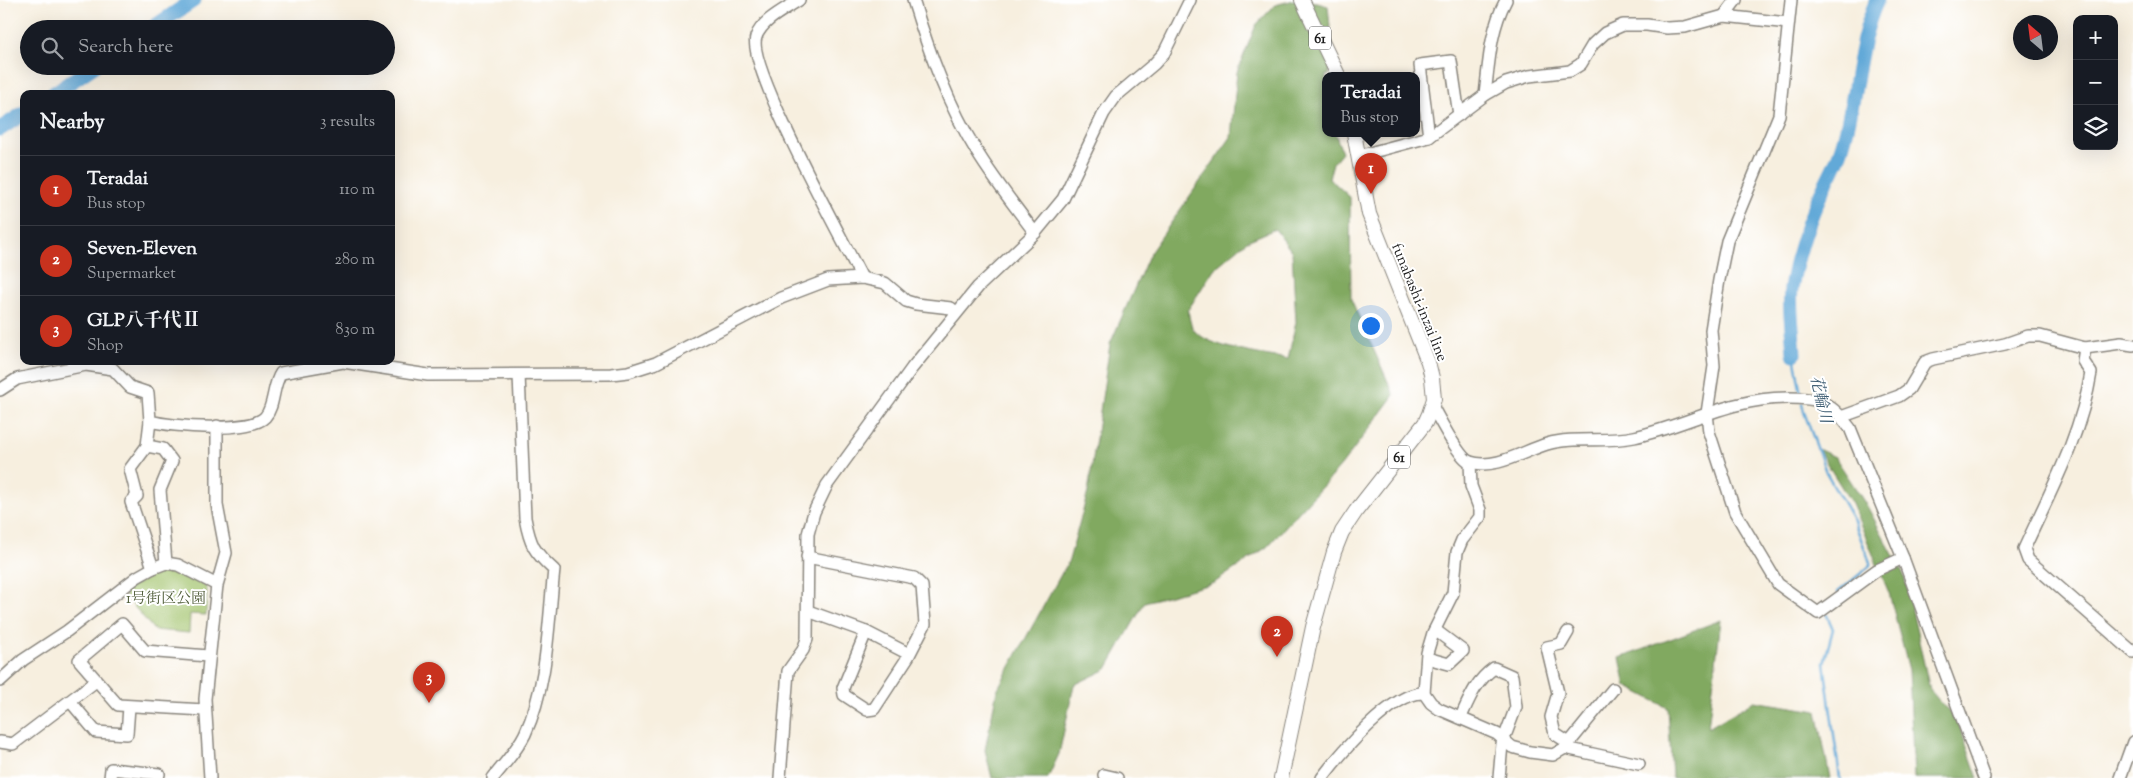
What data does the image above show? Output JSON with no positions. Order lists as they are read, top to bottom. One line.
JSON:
{"streets":{"main road":["61","funabashi-inzai line"]},"water":["花輪川"],"parks":["1号街区公園"],"north":"top left","page":{"map_buttons":["+","−"],"search":"Search here","popup":["Teradai","Bus stop"],"heading":["Nearby","3 results"],"pins":["1","2","3"],"list":[{"mark":"1","name":"Teradai","note":"Bus stop","value":"110 m"},{"mark":"2","name":"Seven-Eleven","note":"Supermarket","value":"280 m"},{"mark":"3","name":"GLP八千代Ⅱ","note":"Shop","value":"830 m"}]}}
